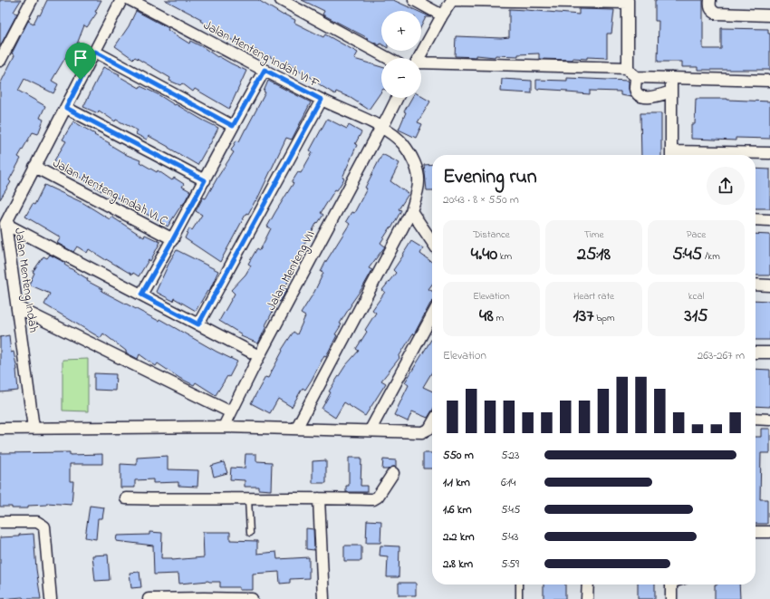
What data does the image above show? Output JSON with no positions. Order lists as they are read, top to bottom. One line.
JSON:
{"streets":{"street":["Jalan Menteng Indah VI F","Jalan Menteng Indah VI C","Jalan Menteng VII","Jalan Menteng Indah"]},"crossings":[["Jalan Menteng Indah VI F","Jalan Menteng VII"],["Jalan Menteng Indah VI C","Jalan Menteng Indah"]],"page":{"map_buttons":["+","−"],"heading":["Evening run","20:43 · 8 × 550 m"],"stats":[["Distance","4.40 km"],["Time","25:18"],["Pace","5:45 /km"],["Elevation","48 m"],["Heart rate","137 bpm"],["kcal","315"]],"chart":["Elevation","263–267 m"],"list":[{"name":"550 m","note":"5:23"},{"name":"1.1 km","note":"6:14"},{"name":"1.6 km","note":"5:45"},{"name":"2.2 km","note":"5:43"},{"name":"2.8 km","note":"5:59"}]}}
